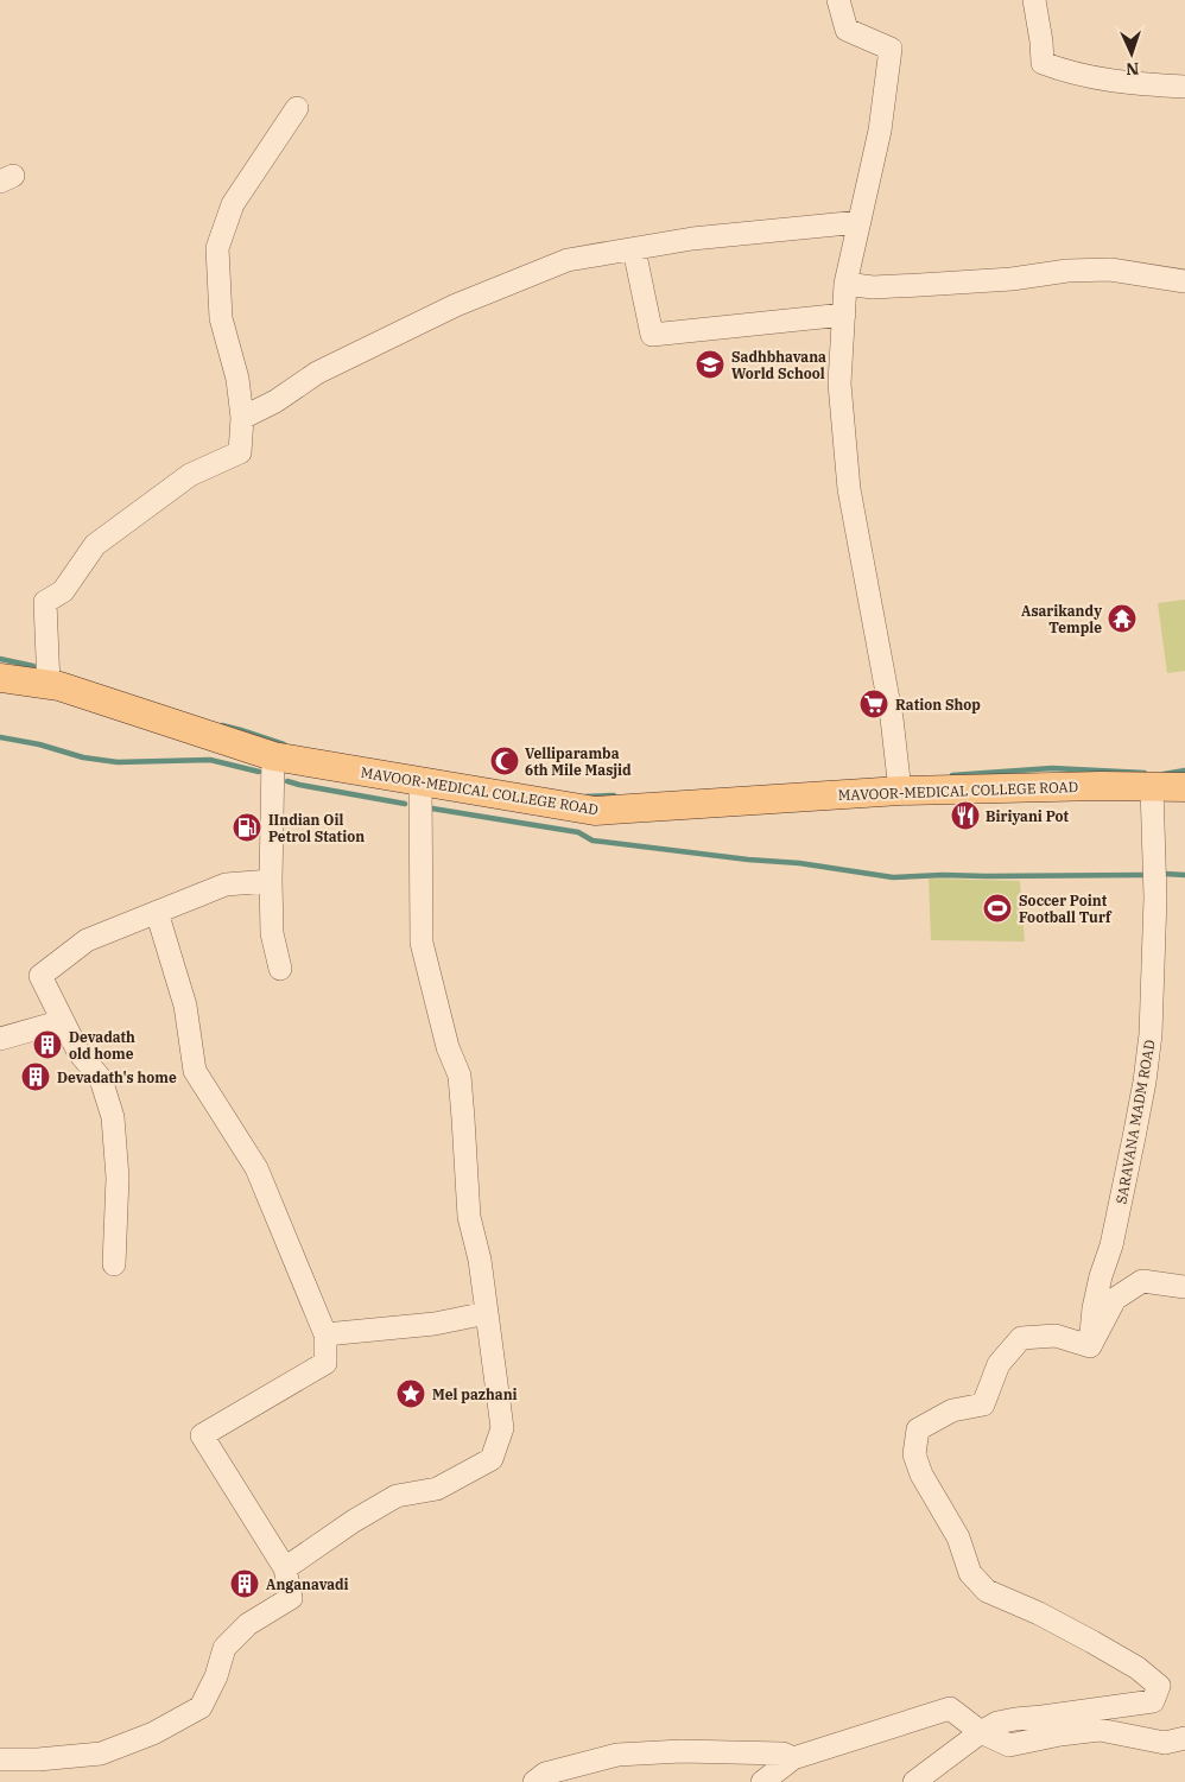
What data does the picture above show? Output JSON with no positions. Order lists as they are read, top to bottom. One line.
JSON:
{"streets":{"main road":["MAVOOR-MEDICAL COLLEGE ROAD"],"street":["SARAVANA MADM ROAD"]},"crossings":[["MAVOOR-MEDICAL COLLEGE ROAD","SARAVANA MADM ROAD"]],"places":{"school or university":["Sadhbhavana World School"],"temple":["Asarikandy Temple"],"supermarket":["Ration Shop"],"mosque":["Velliparamba 6th Mile Masjid"],"restaurant":["Biriyani Pot"],"fuel station":["IIndian Oil Petrol Station"],"sports":["Soccer Point Football Turf"],"building":["Devadath old home","Devadath's home","Anganavadi"],"place":["Mel pazhani"]},"north":"bottom"}
